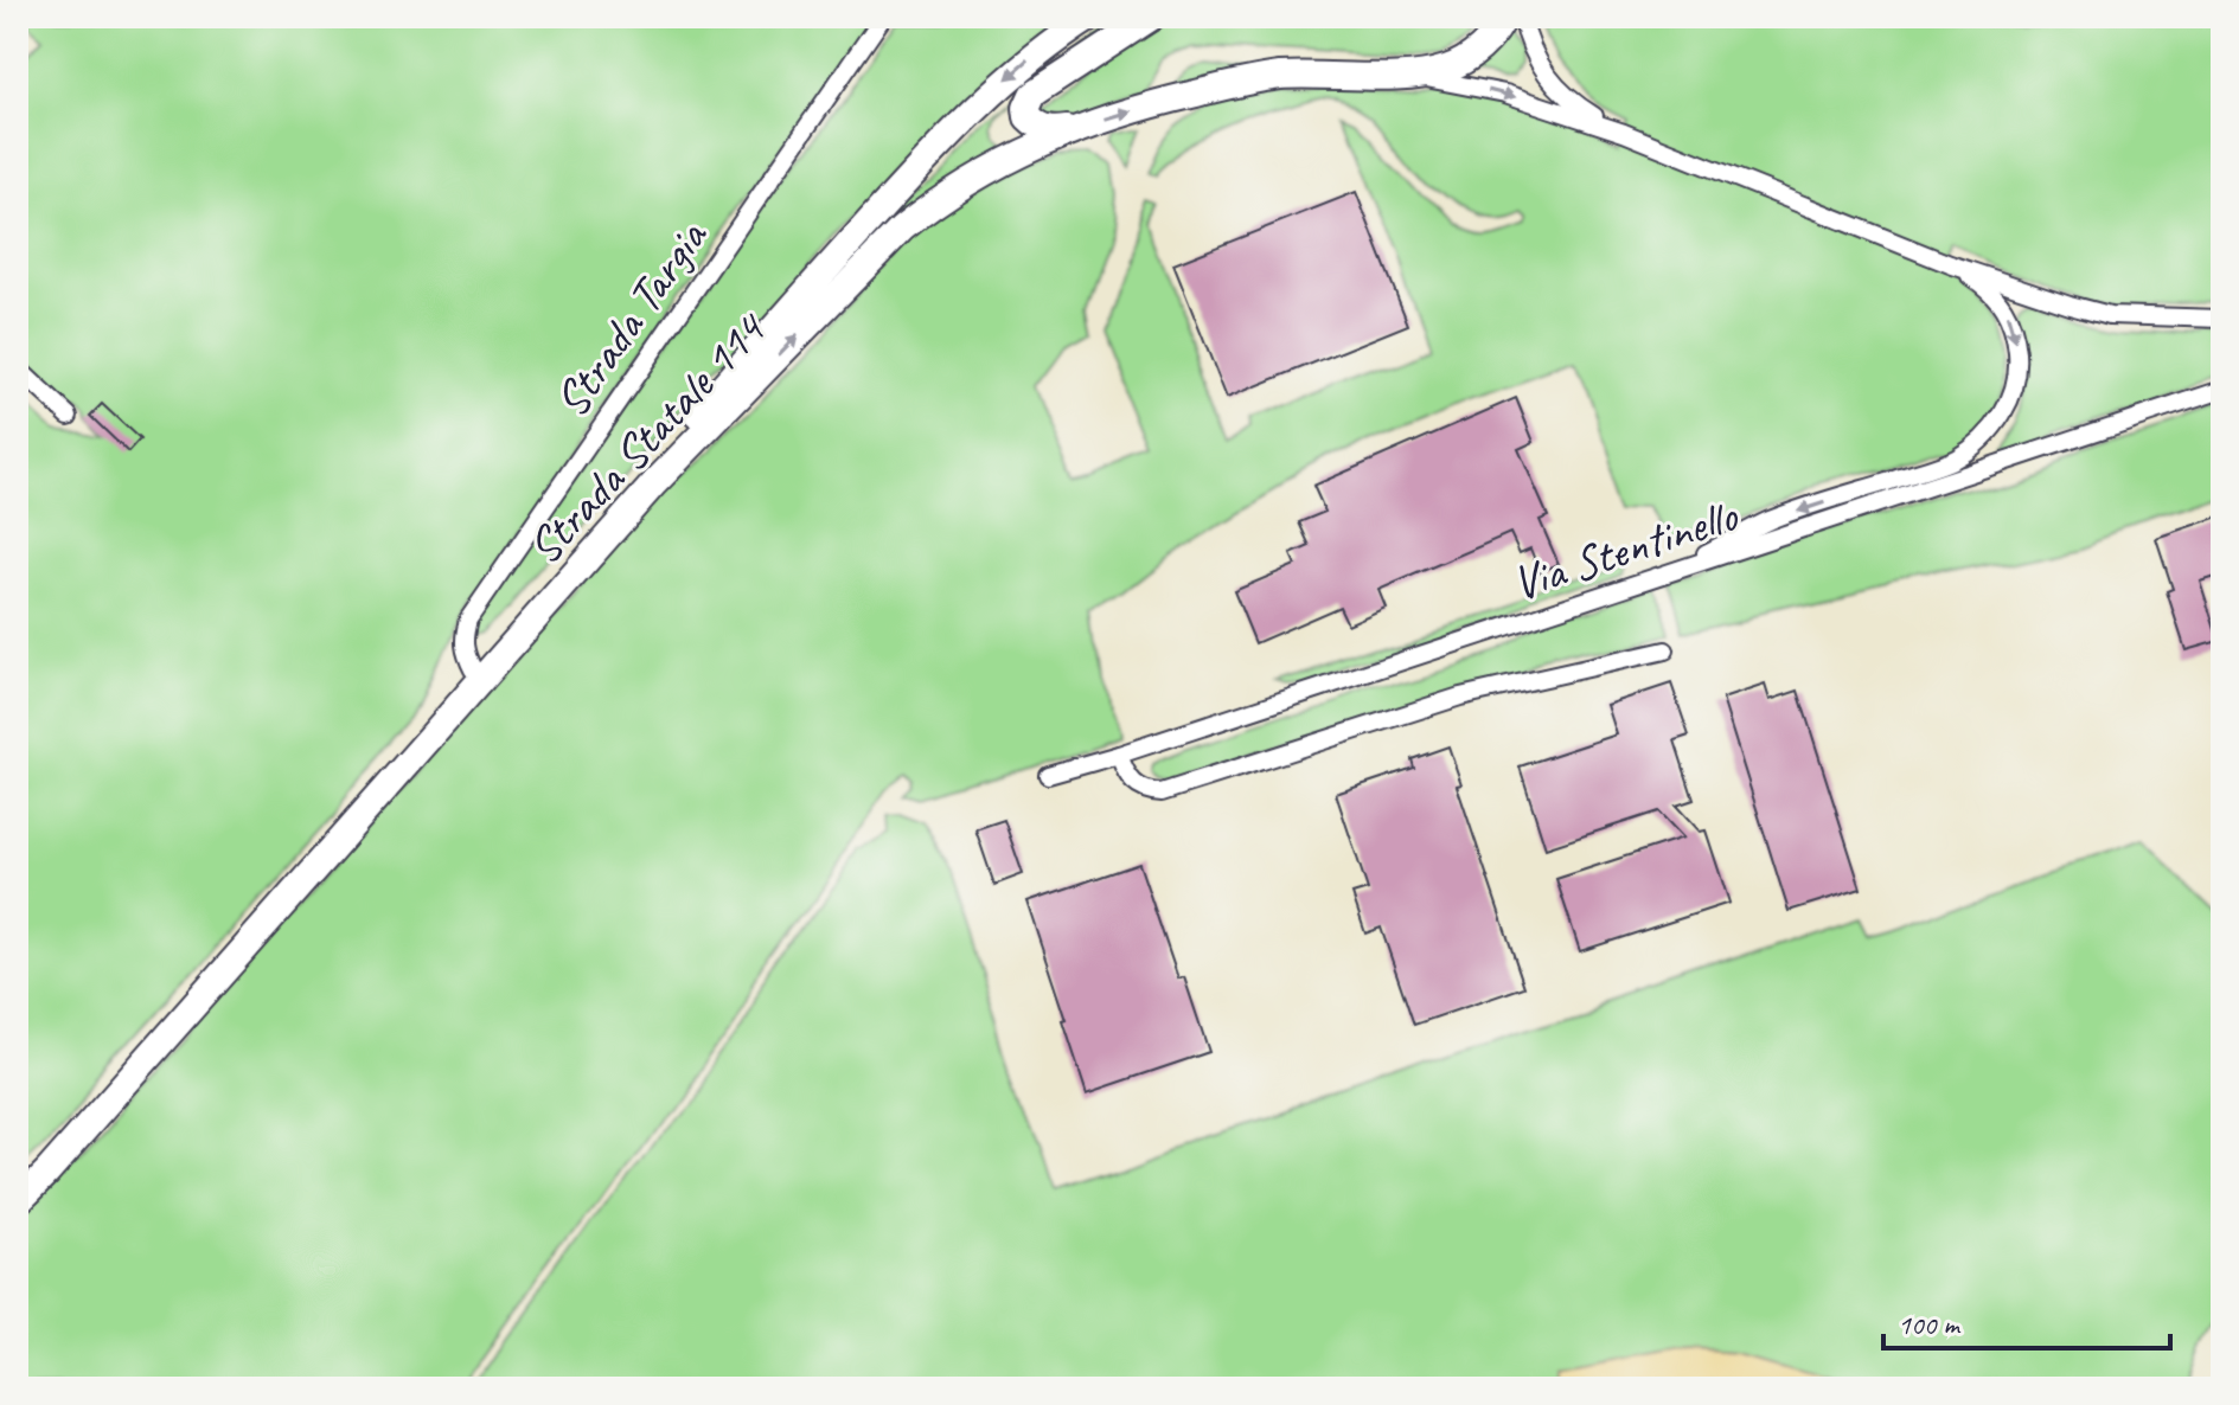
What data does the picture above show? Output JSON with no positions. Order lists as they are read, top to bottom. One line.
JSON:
{"streets":{"main road":["Strada Statale 114"],"street":["Strada Targia","Via Stentinello"]},"crossings":[["Strada Targia","Strada Statale 114"]],"scale_bar":"100 m"}
